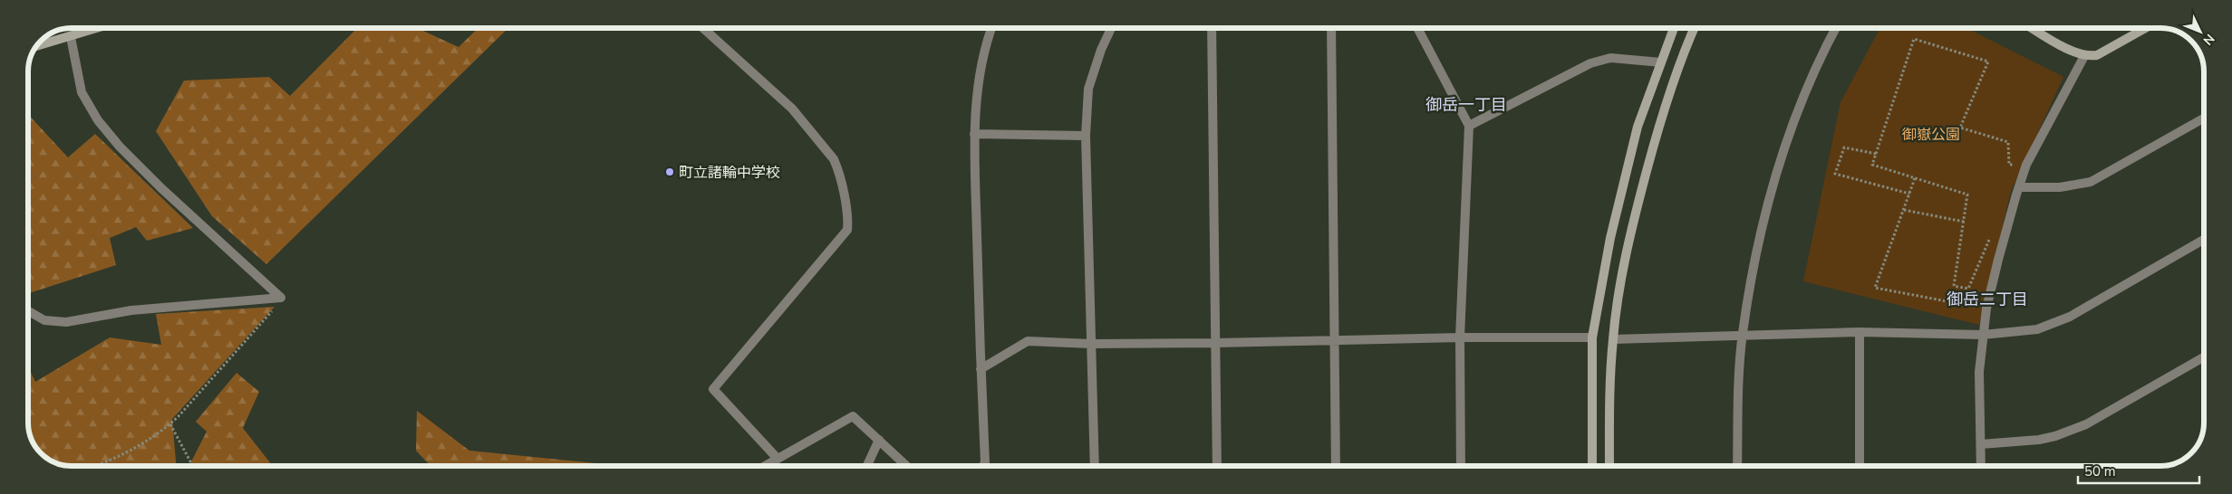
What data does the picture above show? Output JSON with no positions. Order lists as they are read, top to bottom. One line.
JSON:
{"districts":["御岳一丁目","御岳二丁目"],"parks":["御嶽公園"],"places":["町立諸輪中学校"],"scale_bar":"50 m","north":"bottom right"}
